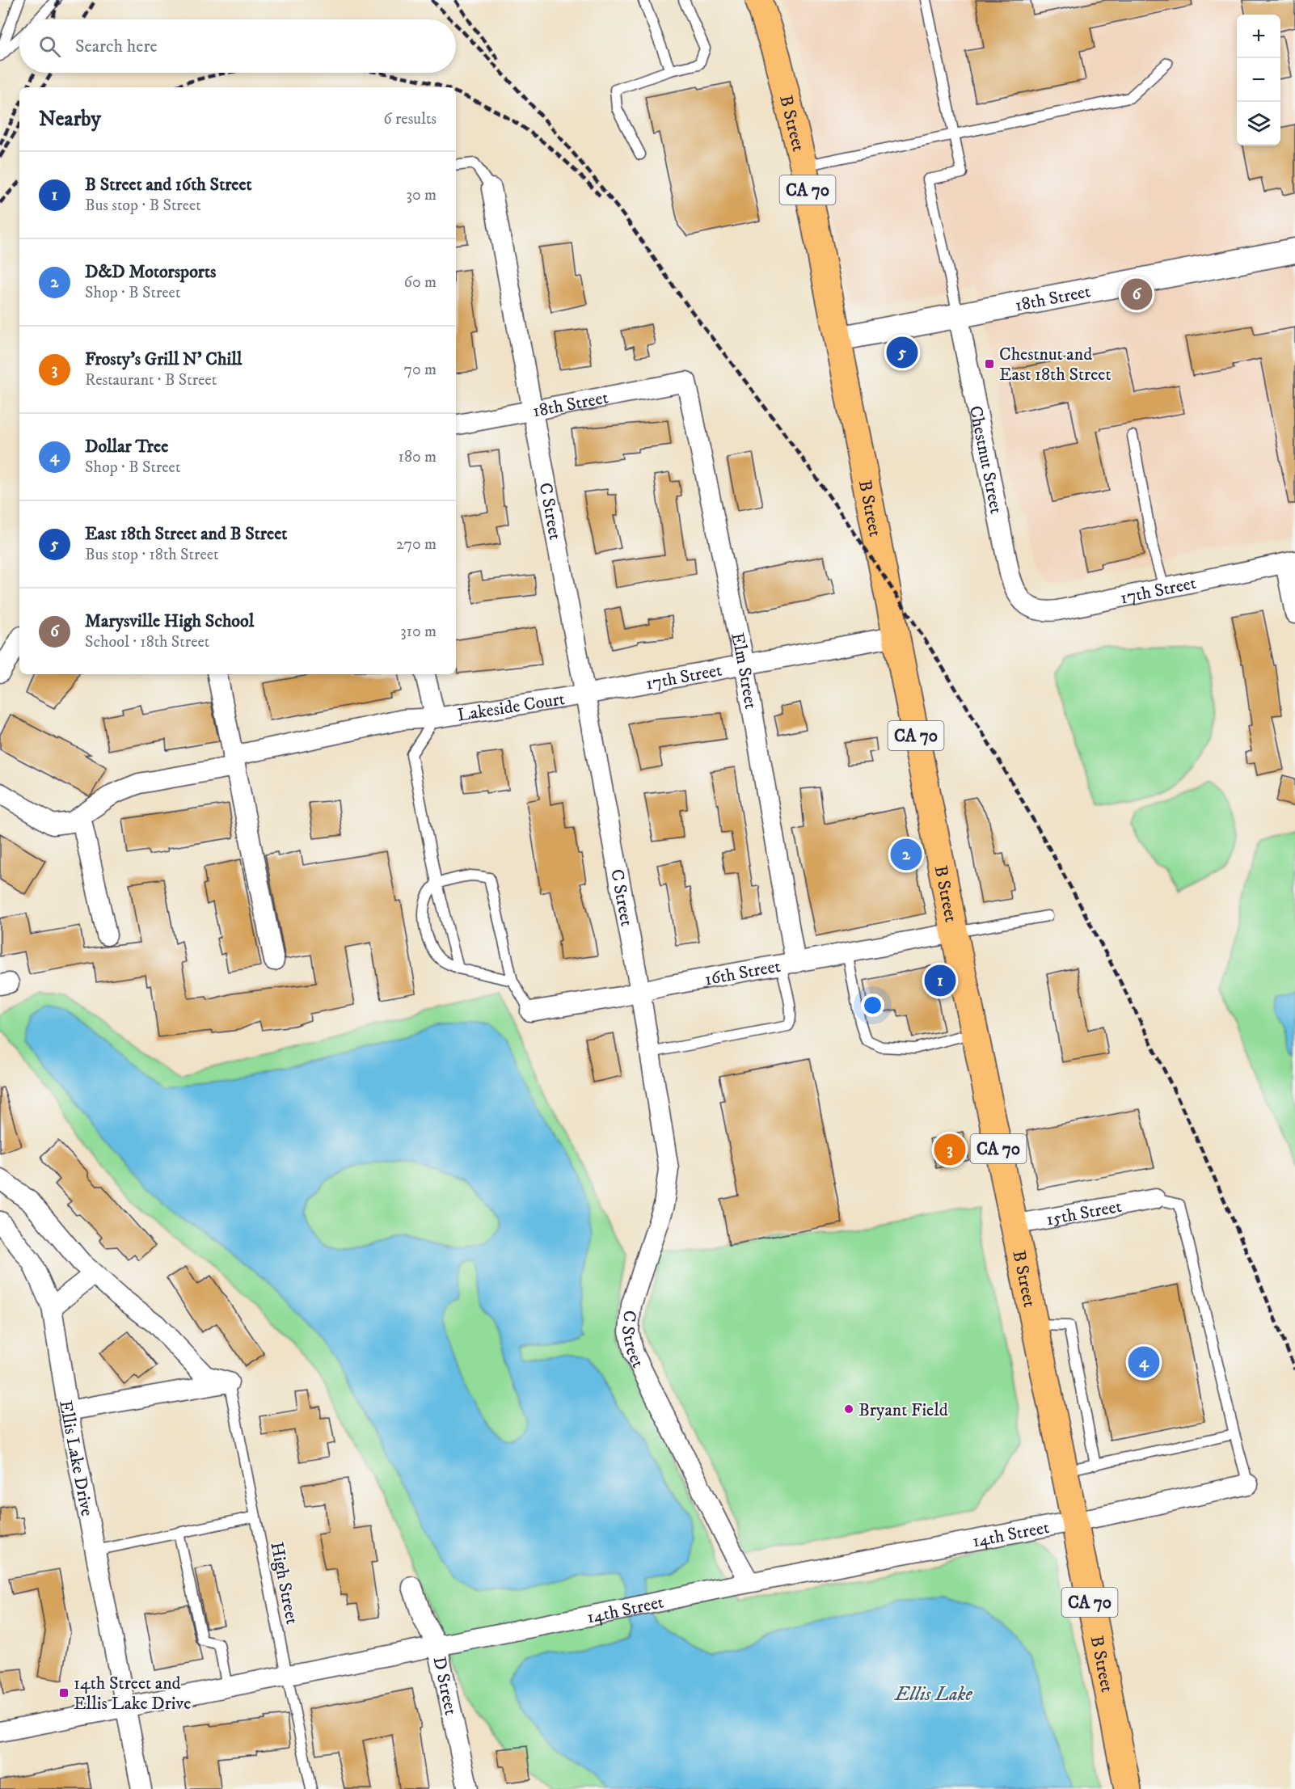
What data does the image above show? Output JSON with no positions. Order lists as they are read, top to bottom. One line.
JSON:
{"streets":{"highway":["B Street","CA 70"],"street":["18th Street","Chestnut Street","C Street","17th Street","Elm Street","Lakeside Court","16th Street","15th Street","Ellis Lake Drive","14th Street","D Street"],"lane":["High Street"]},"crossings":[["B Street","18th Street"],["B Street","17th Street"],["B Street","16th Street"],["B Street","15th Street"],["B Street","14th Street"],["18th Street","Chestnut Street"],["18th Street","C Street"],["18th Street","Elm Street"],["Chestnut Street","17th Street"],["C Street","17th Street"],["C Street","Lakeside Court"],["C Street","16th Street"],["C Street","14th Street"],["17th Street","Elm Street"],["17th Street","Lakeside Court"],["Elm Street","16th Street"],["Ellis Lake Drive","14th Street"],["14th Street","High Street"],["14th Street","D Street"]],"water":["Ellis Lake"],"places":{"transit":["Chestnut and East 18th Street","14th Street and Ellis Lake Drive"],"other":["Bryant Field"]},"page":{"map_buttons":["+","−"],"search":"Search here","heading":["Nearby","6 results"],"list":[{"mark":"1","name":"B Street and 16th Street","note":"Bus stop · B Street","value":"30 m"},{"mark":"2","name":"D&D Motorsports","note":"Shop · B Street","value":"60 m"},{"mark":"3","name":"Frosty's Grill N' Chill","note":"Restaurant · B Street","value":"70 m"},{"mark":"4","name":"Dollar Tree","note":"Shop · B Street","value":"180 m"},{"mark":"5","name":"East 18th Street and B Street","note":"Bus stop · 18th Street","value":"270 m"},{"mark":"6","name":"Marysville High School","note":"School · 18th Street","value":"310 m"}],"pins":["6","5","2","1","3","4"]}}
